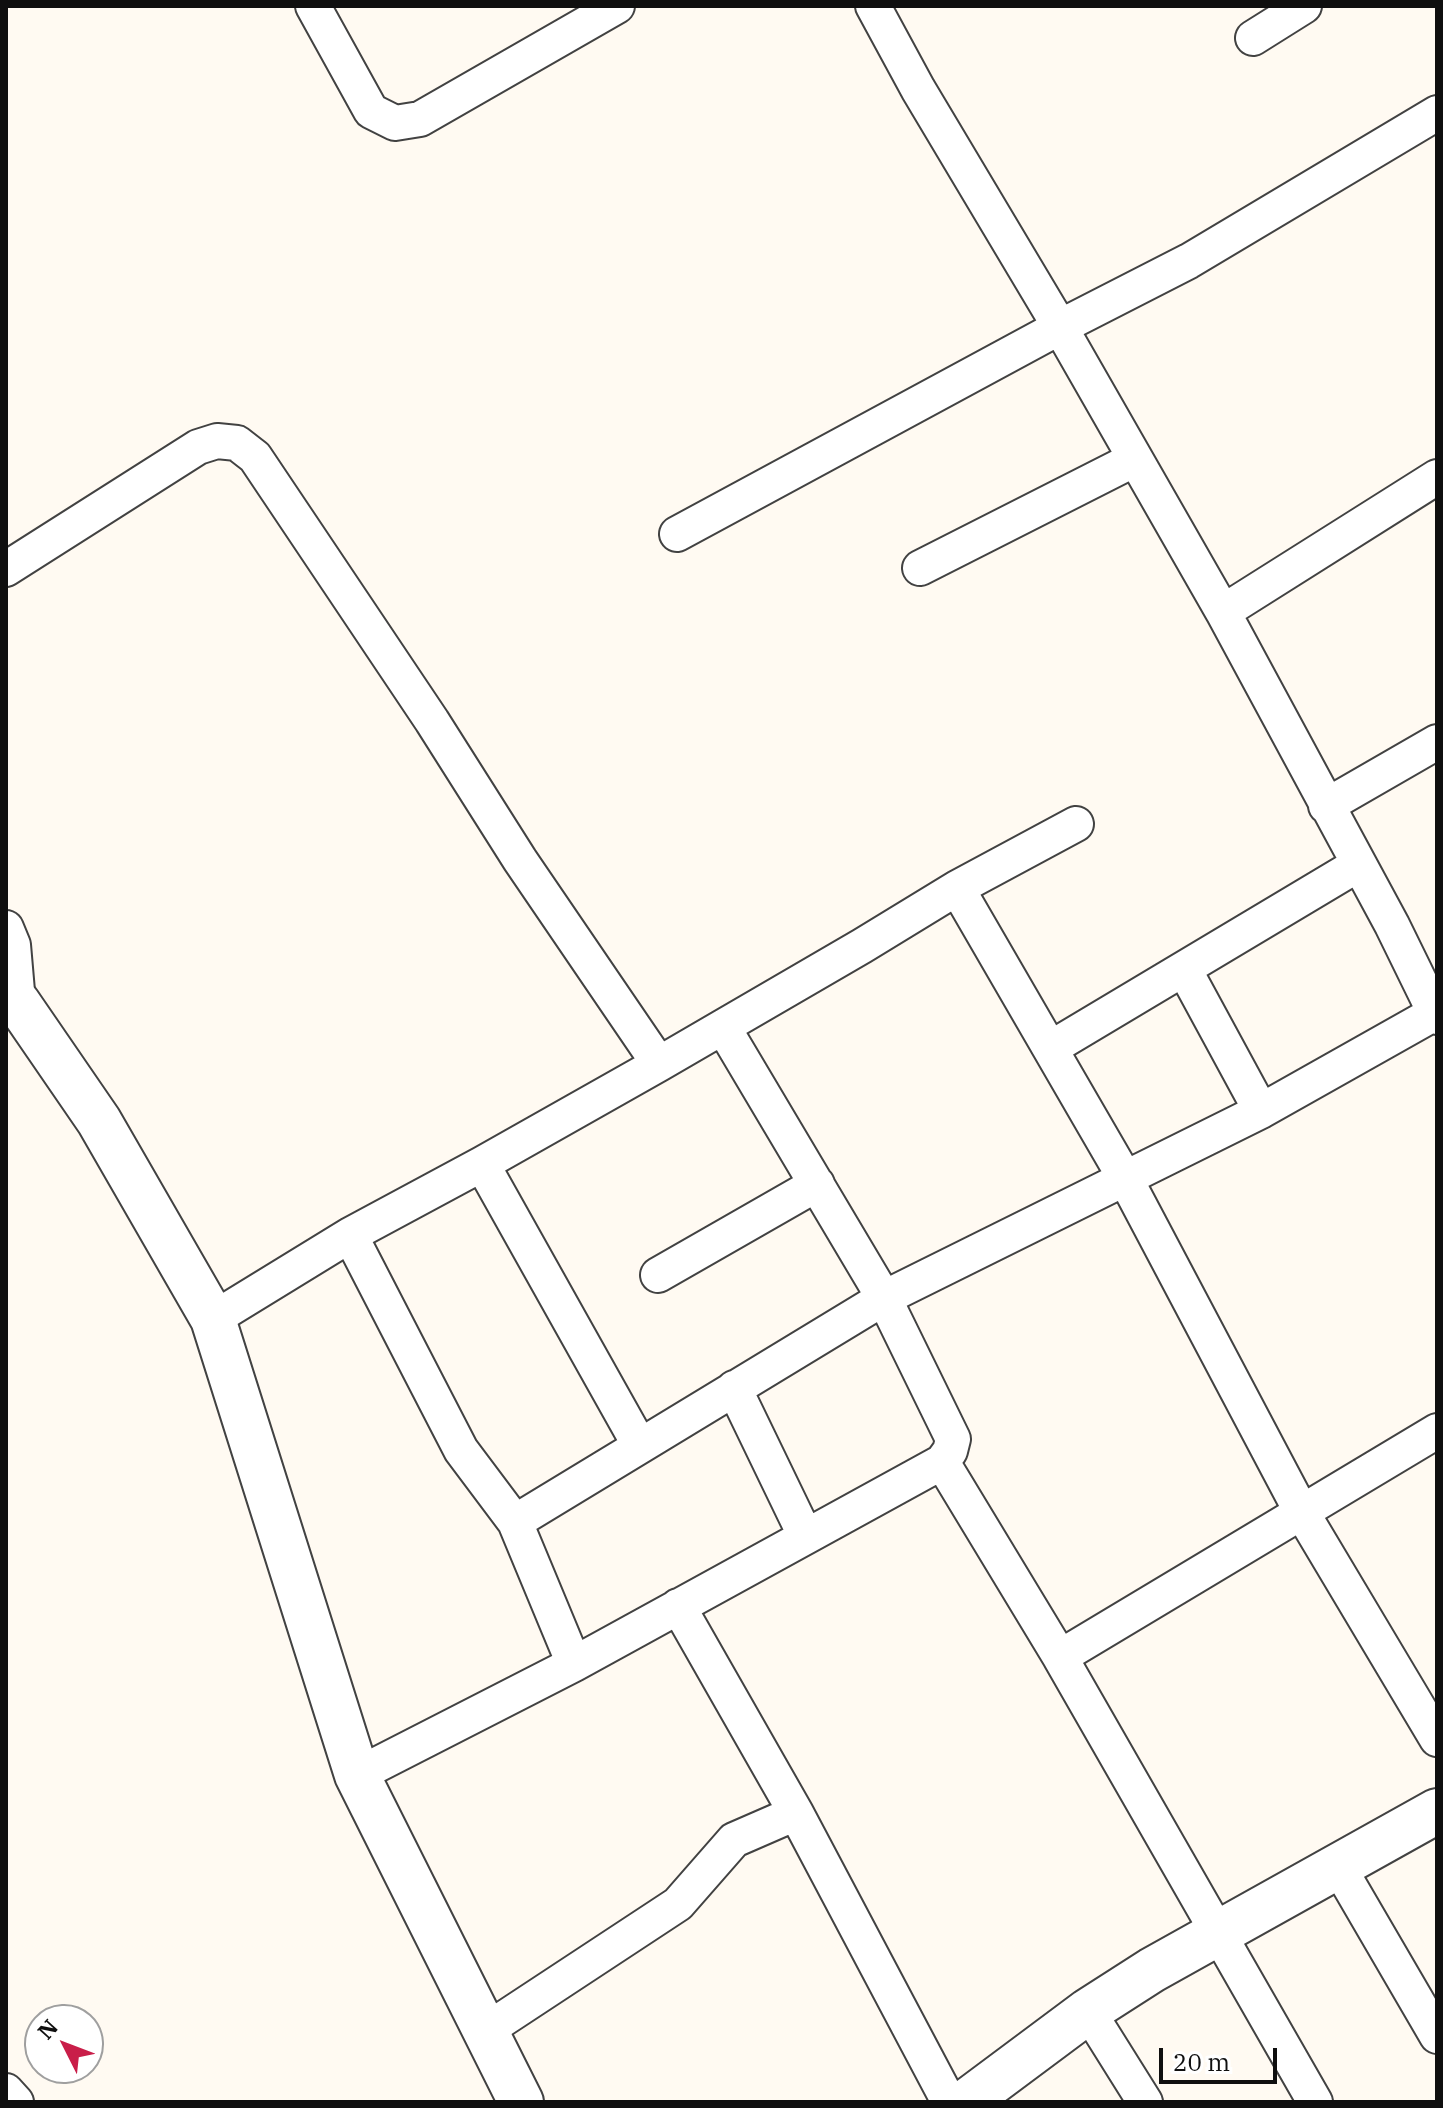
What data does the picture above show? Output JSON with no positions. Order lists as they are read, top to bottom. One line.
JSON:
{"scale_bar":"20 m","north":"top left"}
